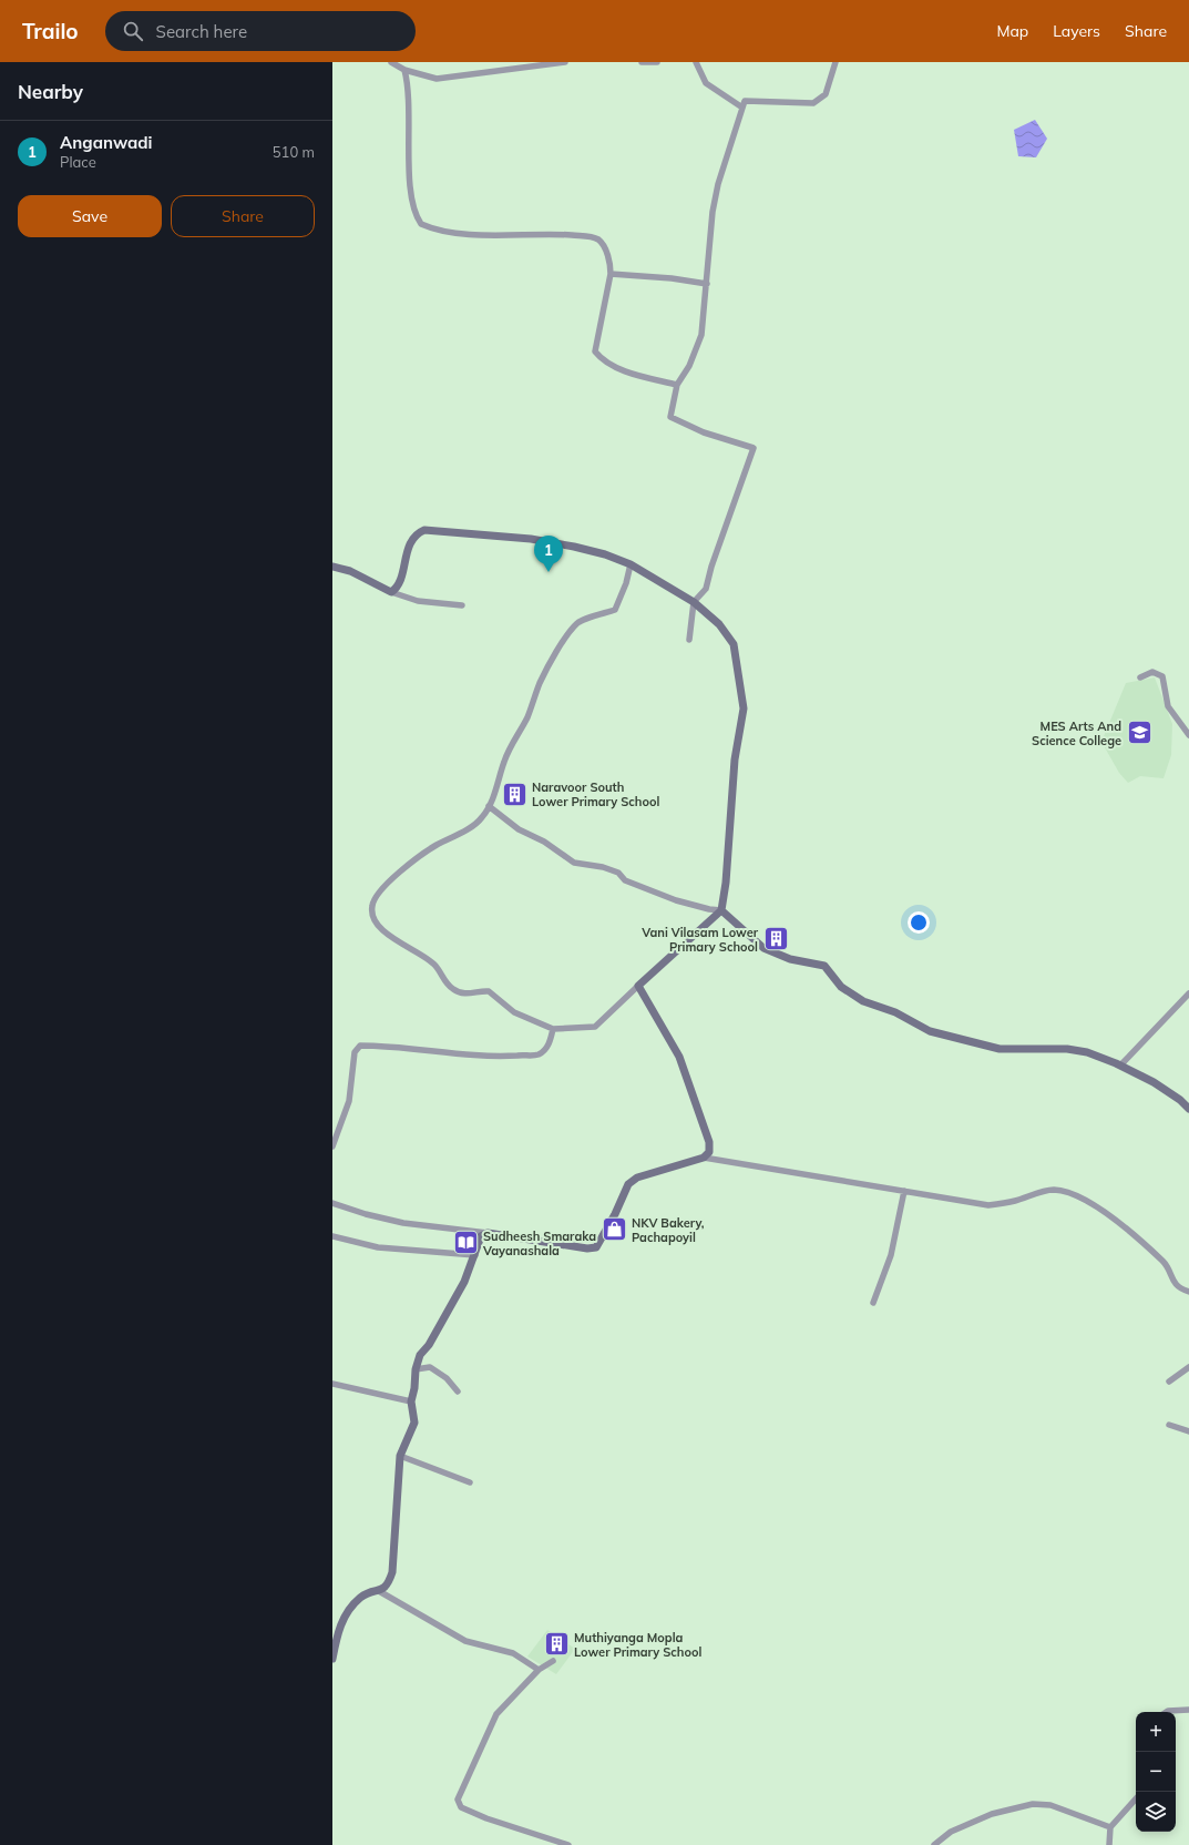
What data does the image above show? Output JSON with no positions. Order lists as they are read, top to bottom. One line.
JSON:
{"places":{"school or university":["MES Arts And Science College"],"building":["Naravoor South Lower Primary School","Vani Vilasam Lower Primary School","Muthiyanga Mopla Lower Primary School"],"shop":["NKV Bakery, Pachapoyil"],"library":["Sudheesh Smaraka Vayanashala"]},"page":{"header":"Trailo","search":"Search here","nav":["Map","Layers","Share"],"heading":"Nearby","list":[{"mark":"1","name":"Anganwadi","note":"Place","value":"510 m"}],"buttons":["Save","Share"],"pins":"1","map_buttons":["+","−"]}}
